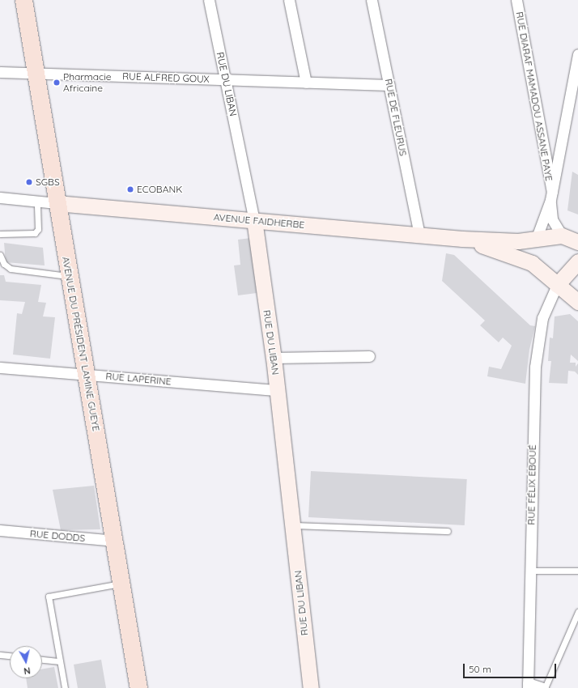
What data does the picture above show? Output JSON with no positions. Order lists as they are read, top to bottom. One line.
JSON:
{"streets":{"main road":["AVENUE DU PRÉSIDENT LAMINE GUEYE"],"street":["RUE ALFRED GOUX","RUE DU LIBAN","RUE DIARAF MAMADOU ASSANE PAYE","RUE DE FLEURUS","AVENUE FAIDHERBE","RUE LAPERINE","RUE FÉLIX EBOUÉ","RUE DODDS"]},"crossings":[["RUE ALFRED GOUX","RUE DU LIBAN"],["RUE ALFRED GOUX","RUE DE FLEURUS"],["RUE ALFRED GOUX","AVENUE DU PRÉSIDENT LAMINE GUEYE"],["RUE DU LIBAN","AVENUE FAIDHERBE"],["RUE DU LIBAN","RUE LAPERINE"],["RUE DE FLEURUS","AVENUE FAIDHERBE"],["AVENUE FAIDHERBE","AVENUE DU PRÉSIDENT LAMINE GUEYE"],["AVENUE FAIDHERBE","RUE FÉLIX EBOUÉ"],["AVENUE DU PRÉSIDENT LAMINE GUEYE","RUE LAPERINE"],["AVENUE DU PRÉSIDENT LAMINE GUEYE","RUE DODDS"]],"places":["Pharmacie Africaine","SGBS","ECOBANK"],"scale_bar":"50 m","north":"bottom"}
